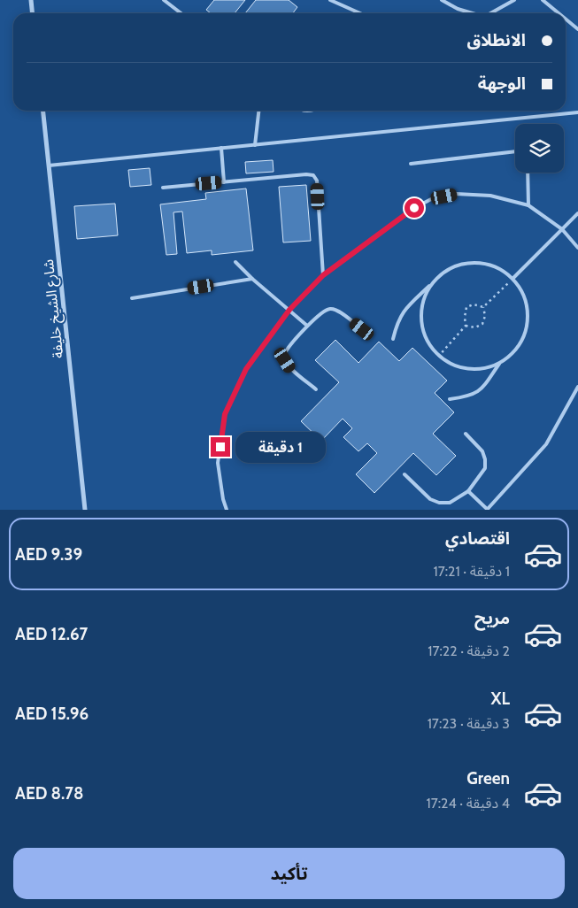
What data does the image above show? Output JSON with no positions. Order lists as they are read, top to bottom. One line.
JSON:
{"streets":{"street":["شارع الشيخ خليفة"]},"page":{"banner":["الانطلاق","الوجهة"],"bubble":"1 دقيقة","list":[{"name":"اقتصادي","note":"1 دقيقة · 17:21","value":"AED 9.39"},{"name":"مريح","note":"2 دقيقة · 17:22","value":"AED 12.67"},{"name":"XL","note":"3 دقيقة · 17:23","value":"AED 15.96"},{"name":"Green","note":"4 دقيقة · 17:24","value":"AED 8.78"}],"buttons":"تأكيد"}}
